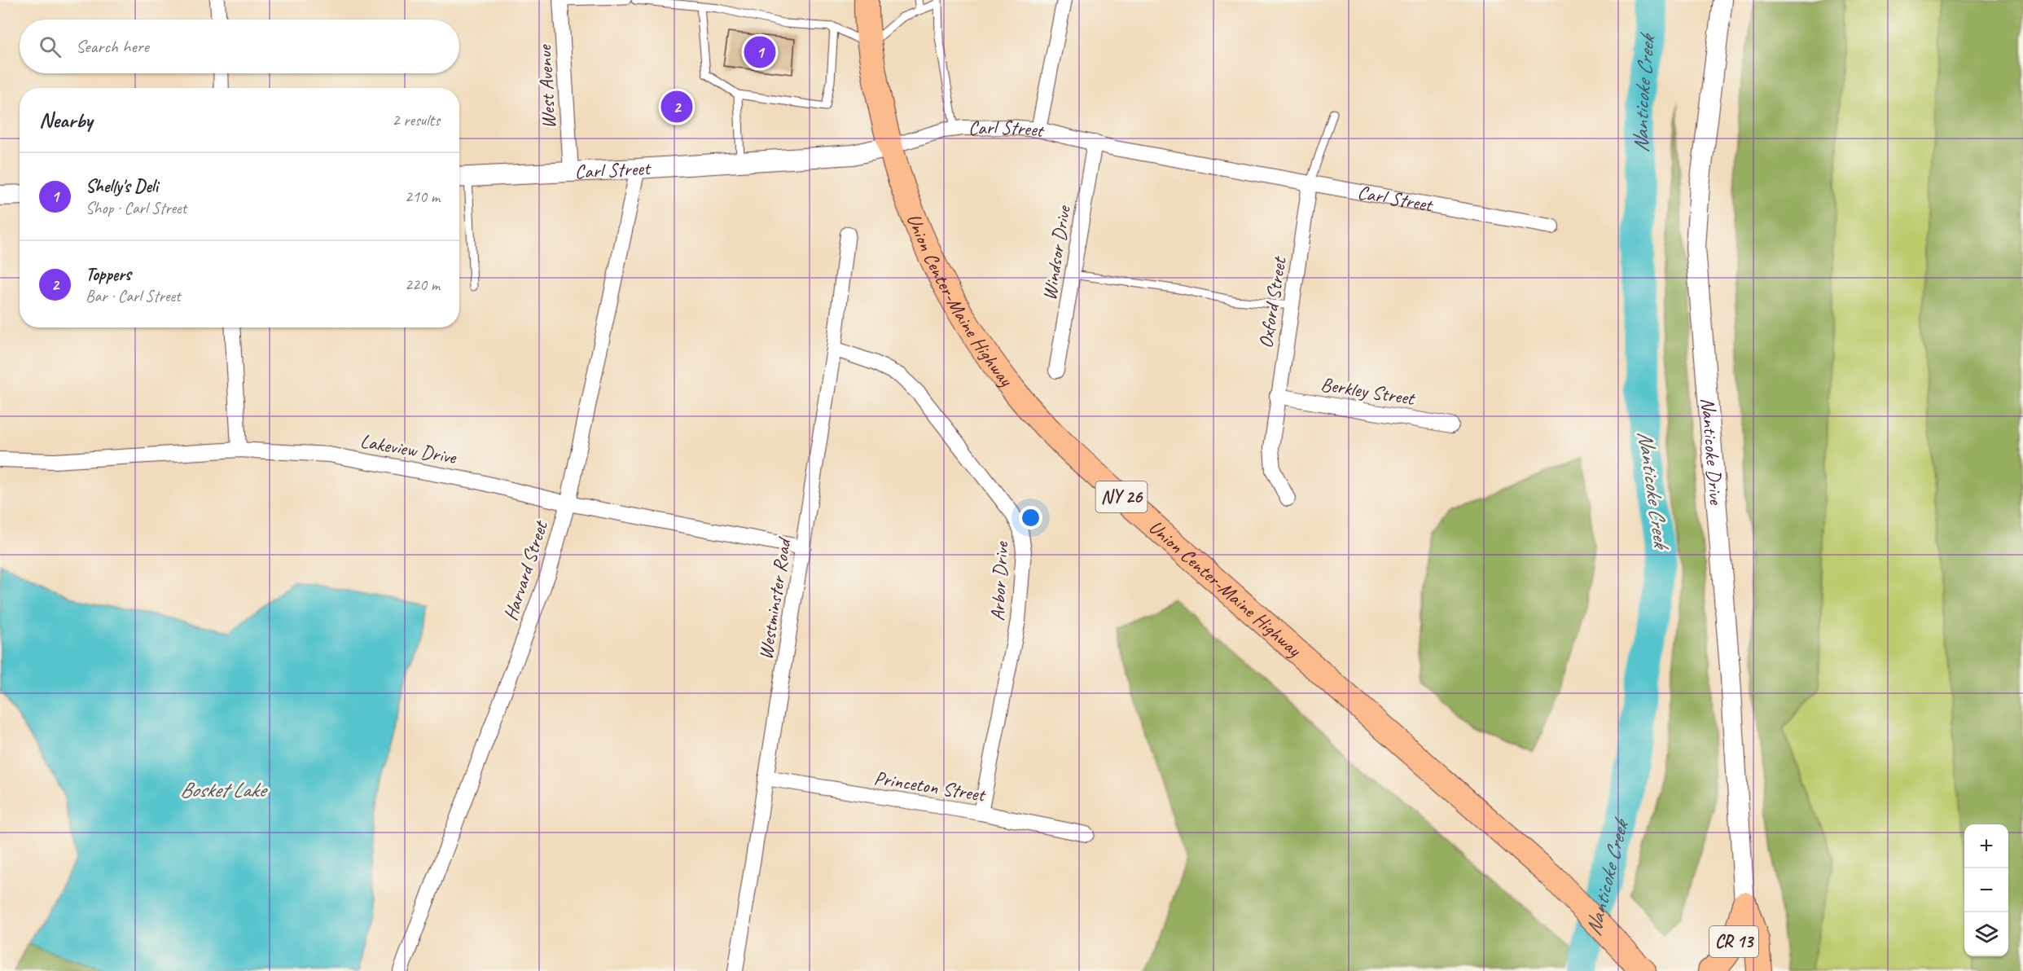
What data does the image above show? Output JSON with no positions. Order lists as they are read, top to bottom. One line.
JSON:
{"streets":{"main road":["Union Center-Maine Highway","NY 26","CR 13"],"street":["West Avenue","Carl Street","Windsor Drive","Oxford Street","Berkley Street","Lakeview Drive","Nanticoke Drive","Harvard Street","Arbor Drive","Westminster Road","Princeton Street"]},"crossings":[["West Avenue","Carl Street"],["Carl Street","Windsor Drive"],["Carl Street","Union Center-Maine Highway"],["Carl Street","Oxford Street"],["Carl Street","Harvard Street"],["Oxford Street","Berkley Street"],["Lakeview Drive","Harvard Street"],["Lakeview Drive","Westminster Road"],["Nanticoke Drive","CR 13"],["Arbor Drive","Westminster Road"],["Arbor Drive","Princeton Street"],["Westminster Road","Princeton Street"]],"water":["Nanticoke Creek","Bosket Lake"],"page":{"search":"Search here","pins":["1","2"],"heading":["Nearby","2 results"],"list":[{"mark":"1","name":"Shelly's Deli","note":"Shop · Carl Street","value":"210 m"},{"mark":"2","name":"Toppers","note":"Bar · Carl Street","value":"220 m"}],"map_buttons":["+","−"]}}
